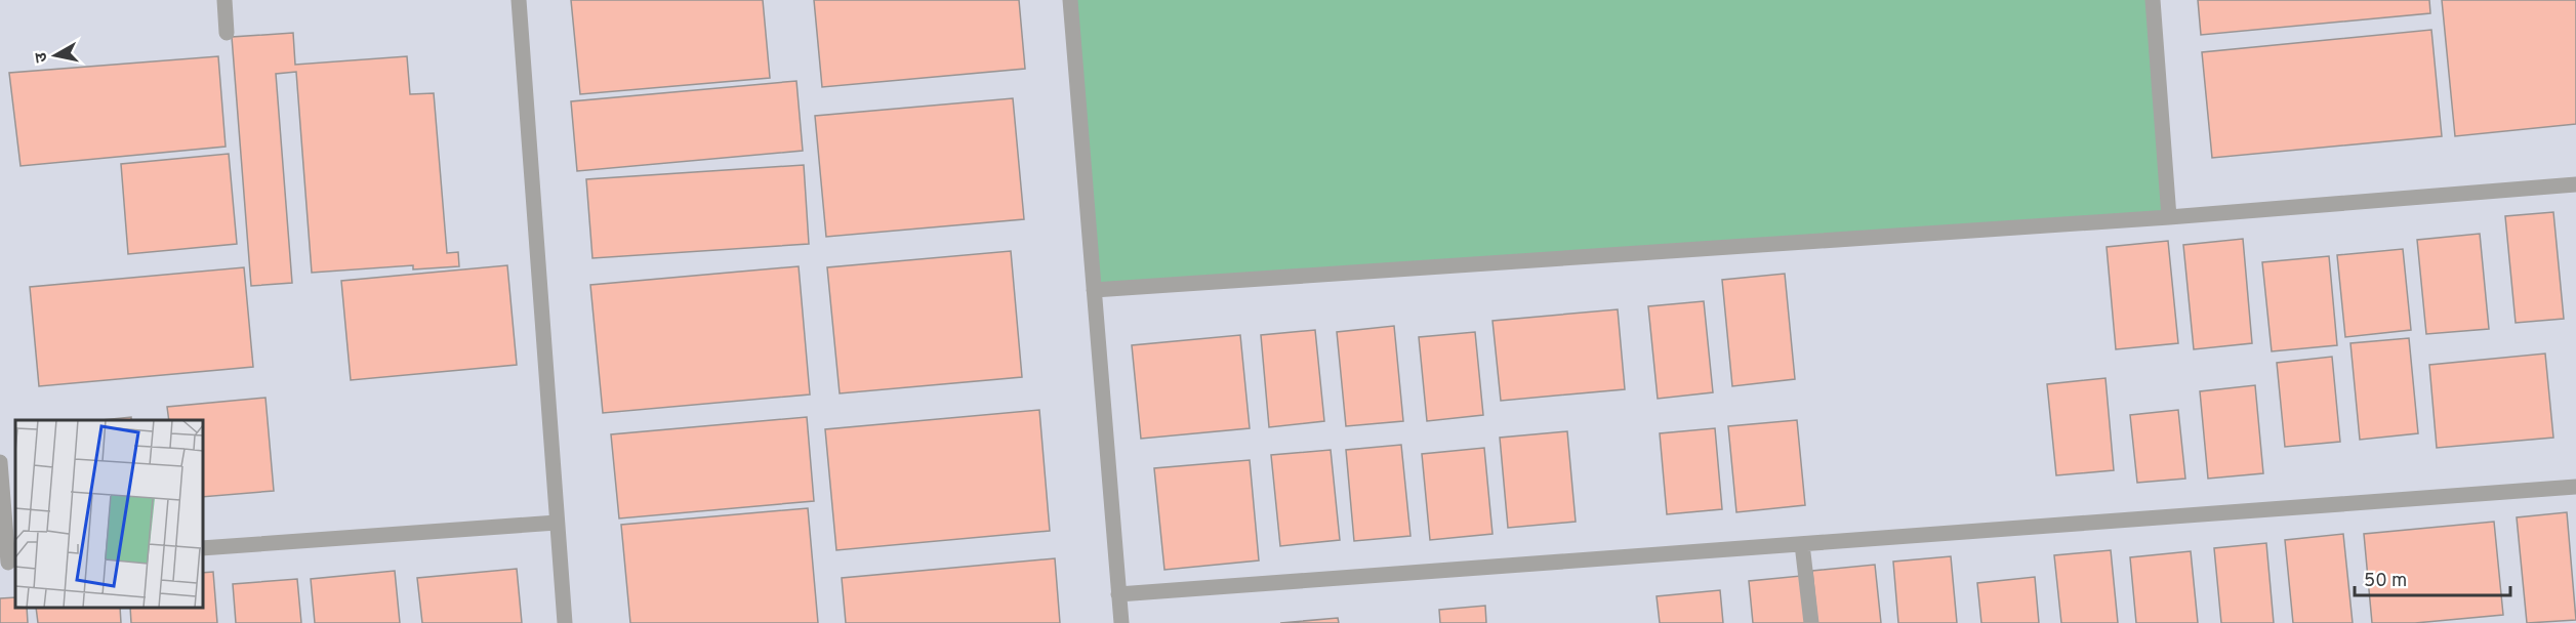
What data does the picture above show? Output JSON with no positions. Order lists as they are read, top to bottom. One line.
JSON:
{"scale_bar":"50 m","north":"left"}
